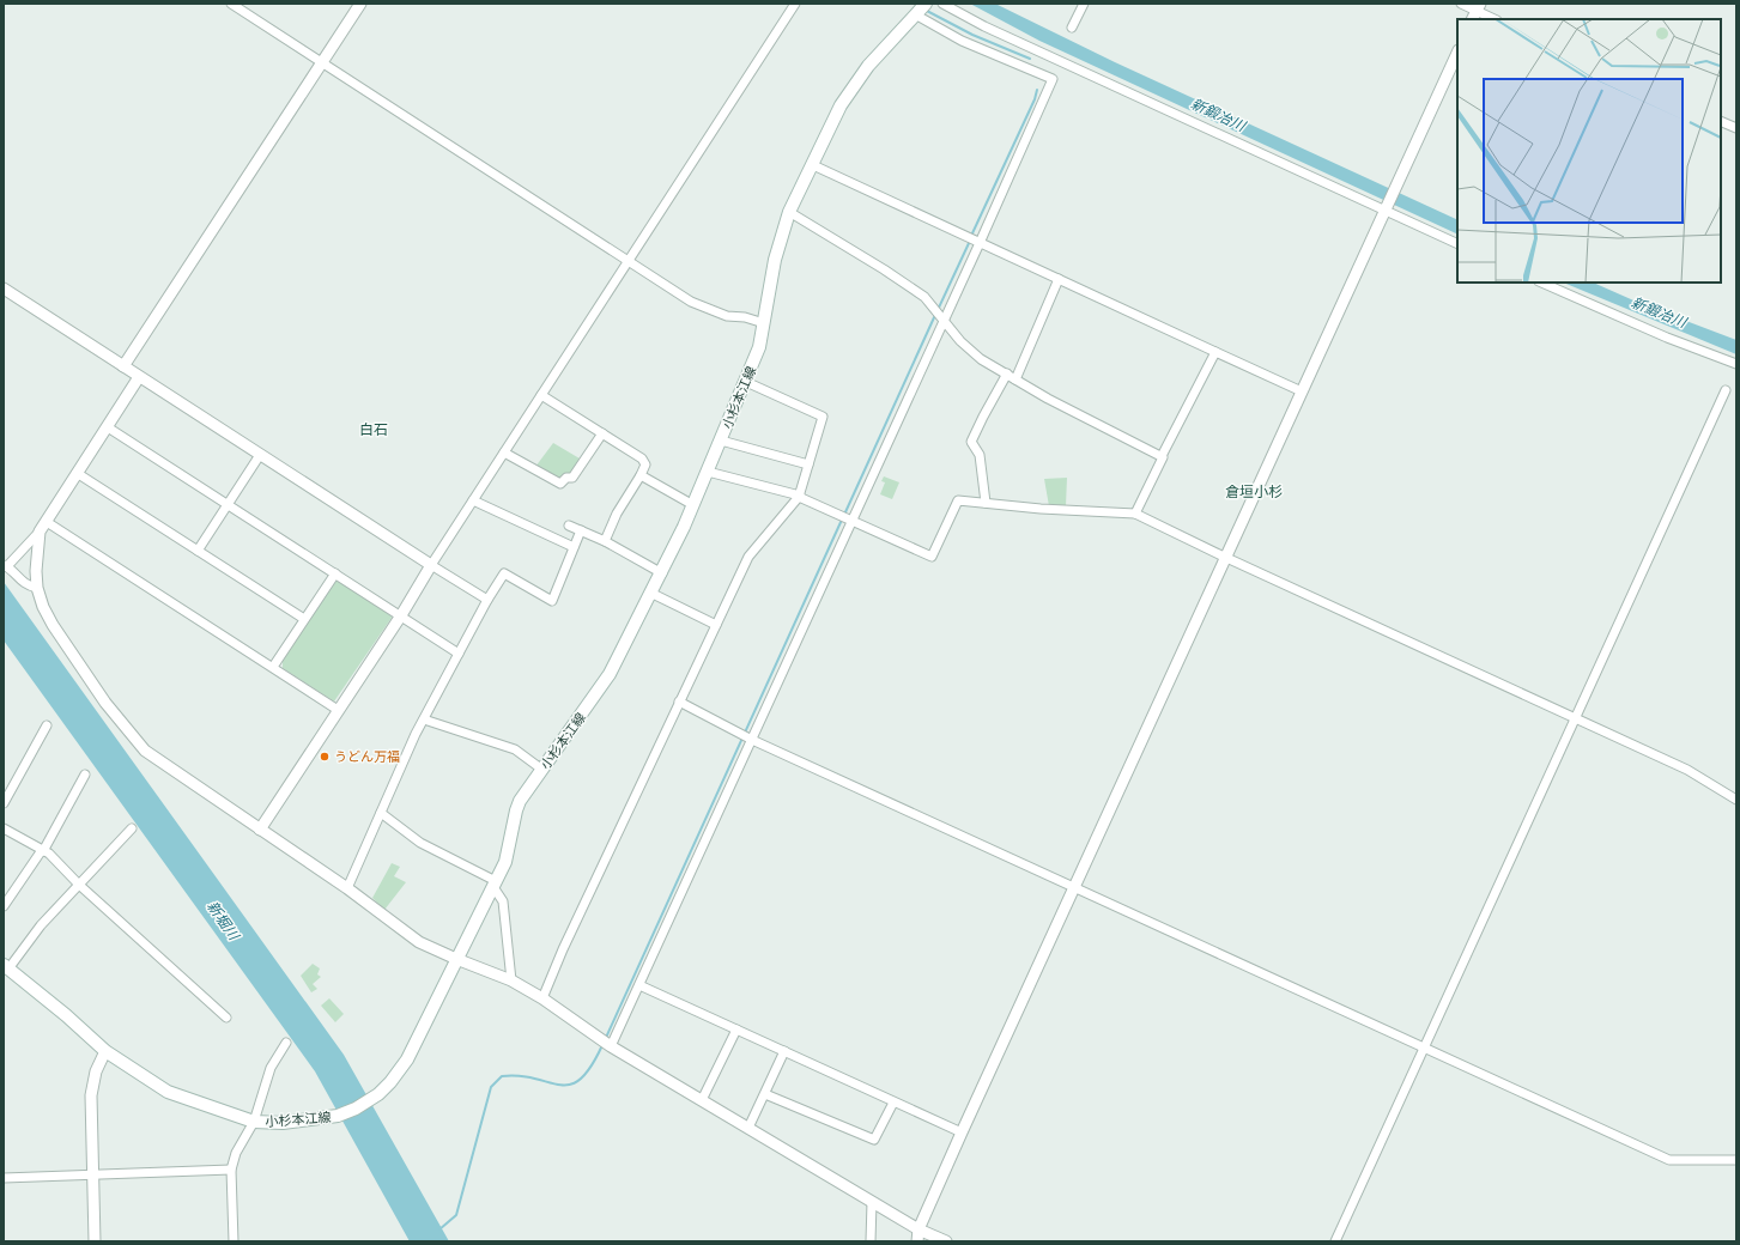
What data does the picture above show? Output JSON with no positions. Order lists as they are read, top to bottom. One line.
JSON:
{"streets":{"main road":["小杉本江線"]},"districts":["白石","倉垣小杉"],"water":["新鍛冶川","新堀川"],"places":["うどん万福"]}
